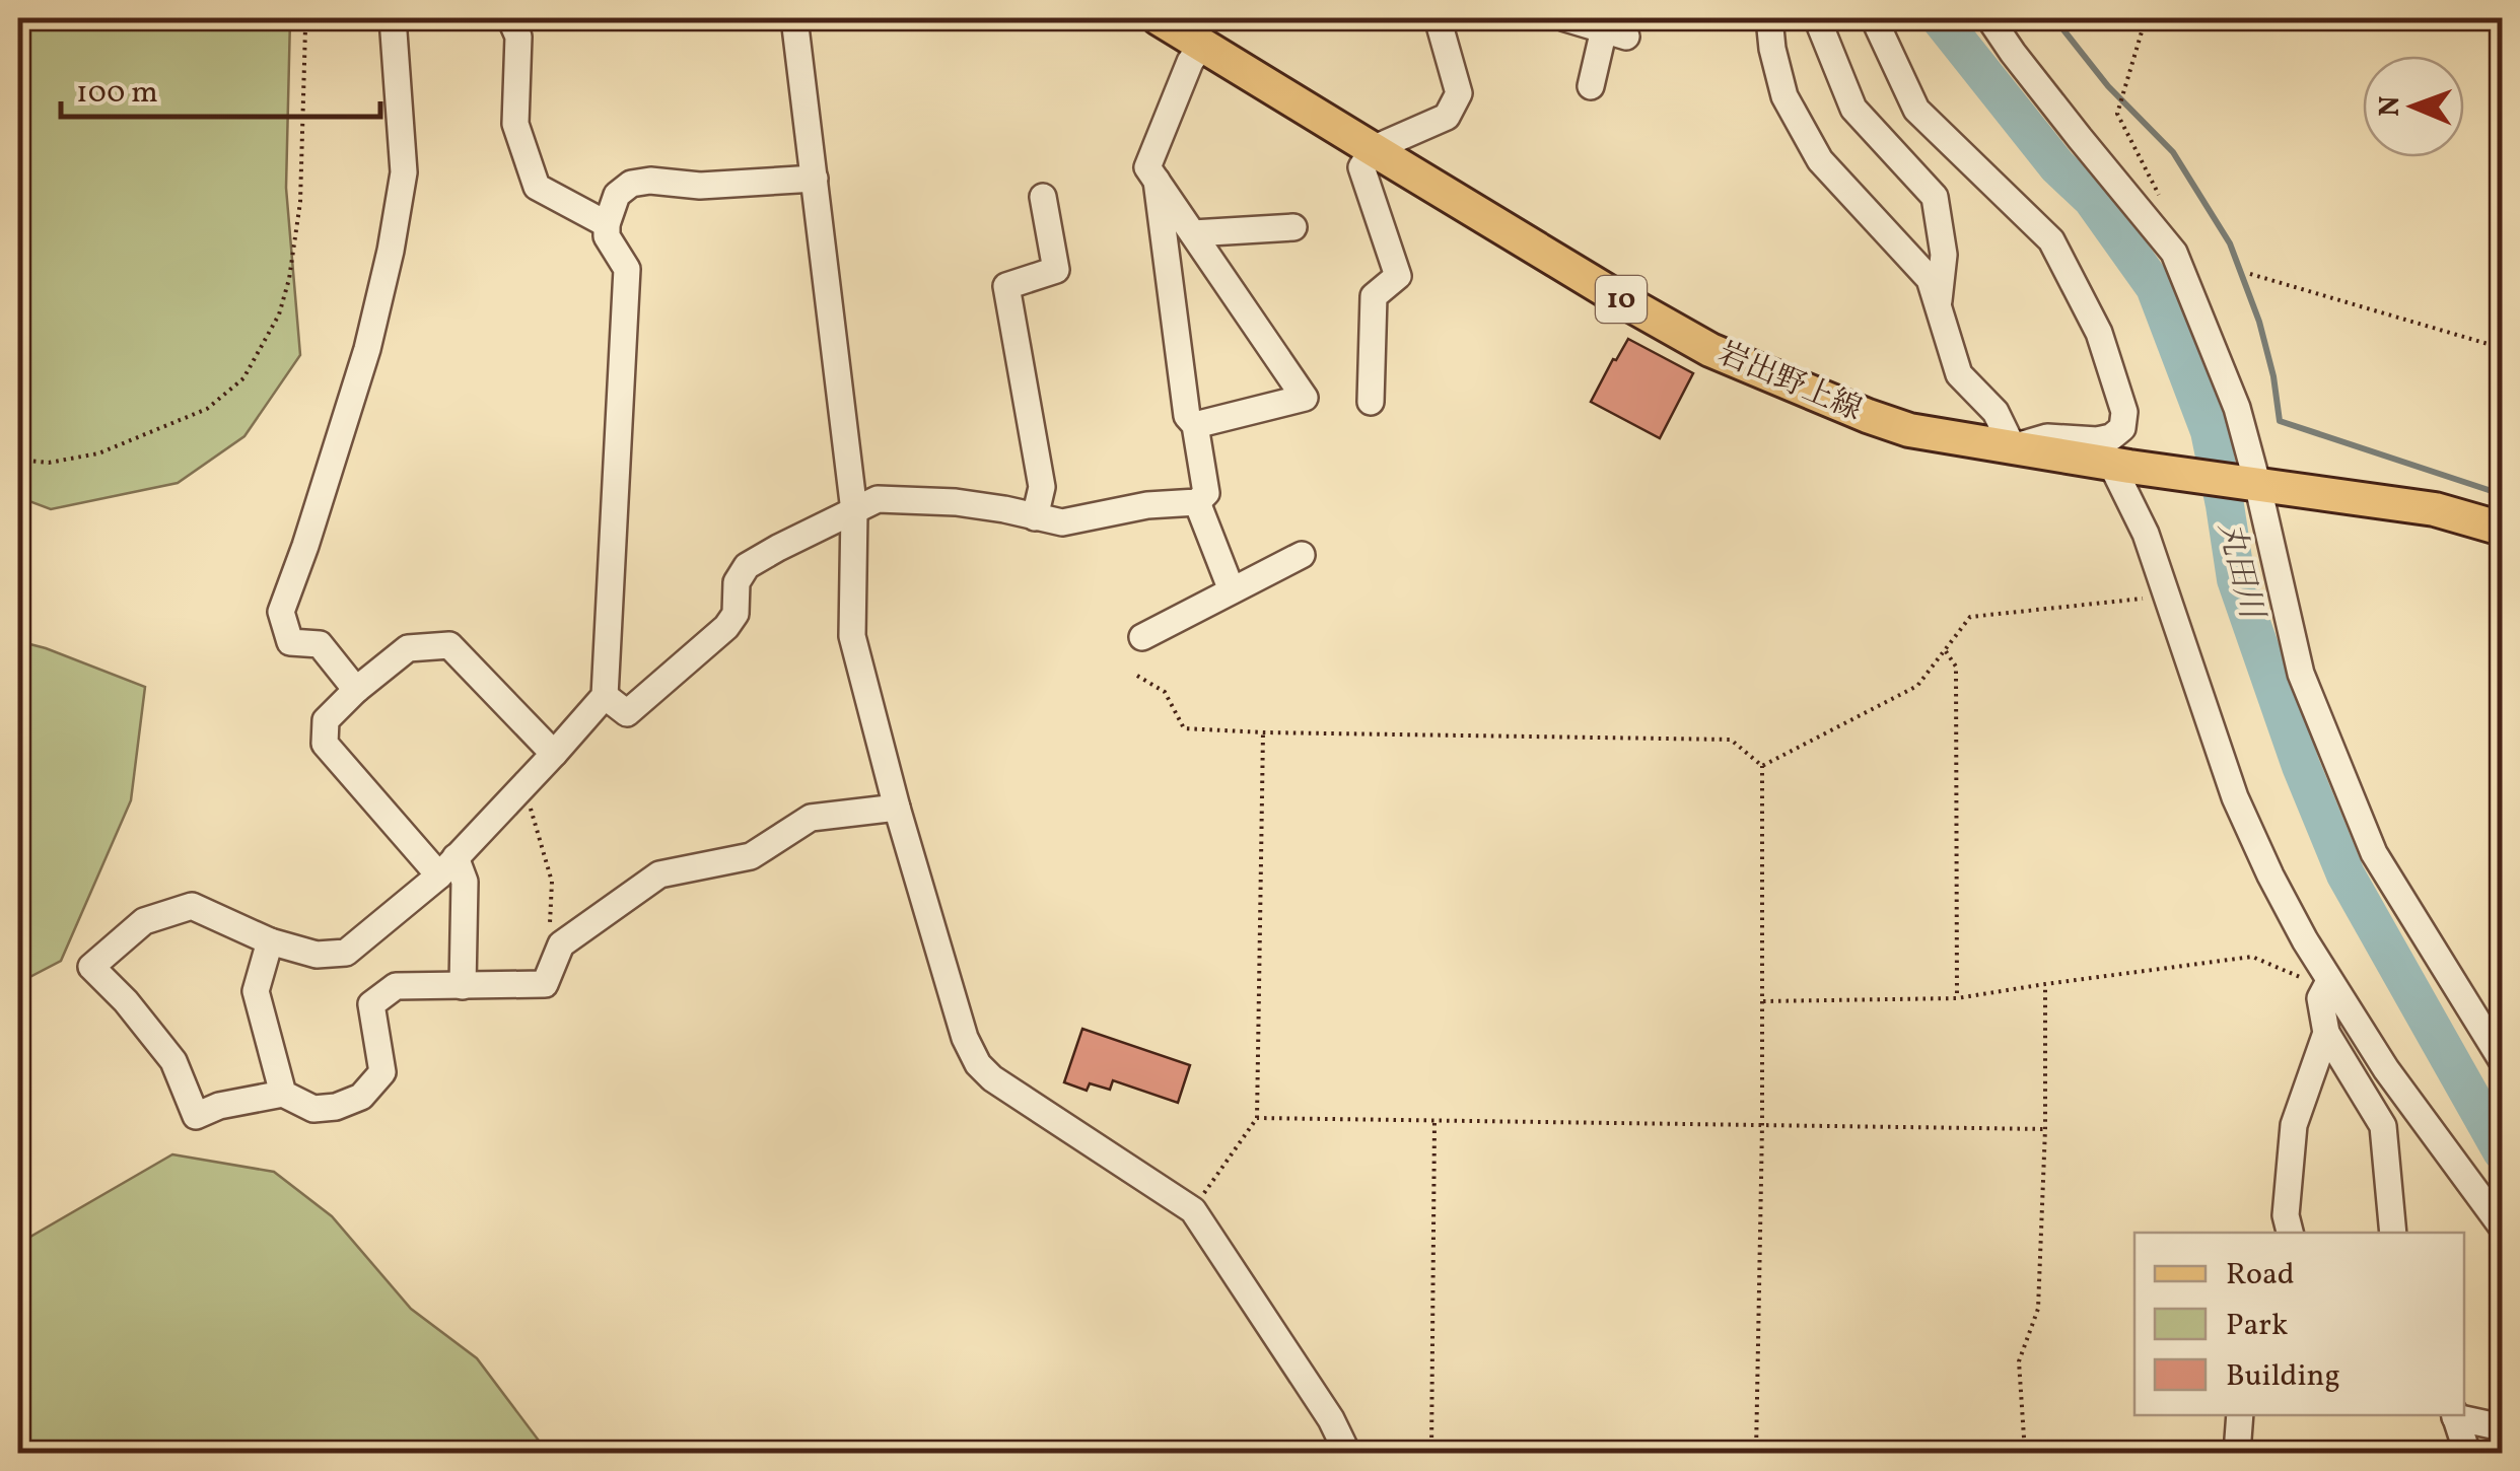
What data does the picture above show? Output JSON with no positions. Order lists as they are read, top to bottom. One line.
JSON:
{"streets":{"main road":["10","岩出野上線"]},"water":["丸田川"],"legend":["Road","Park","Building"],"scale_bar":"100 m","north":"left"}
